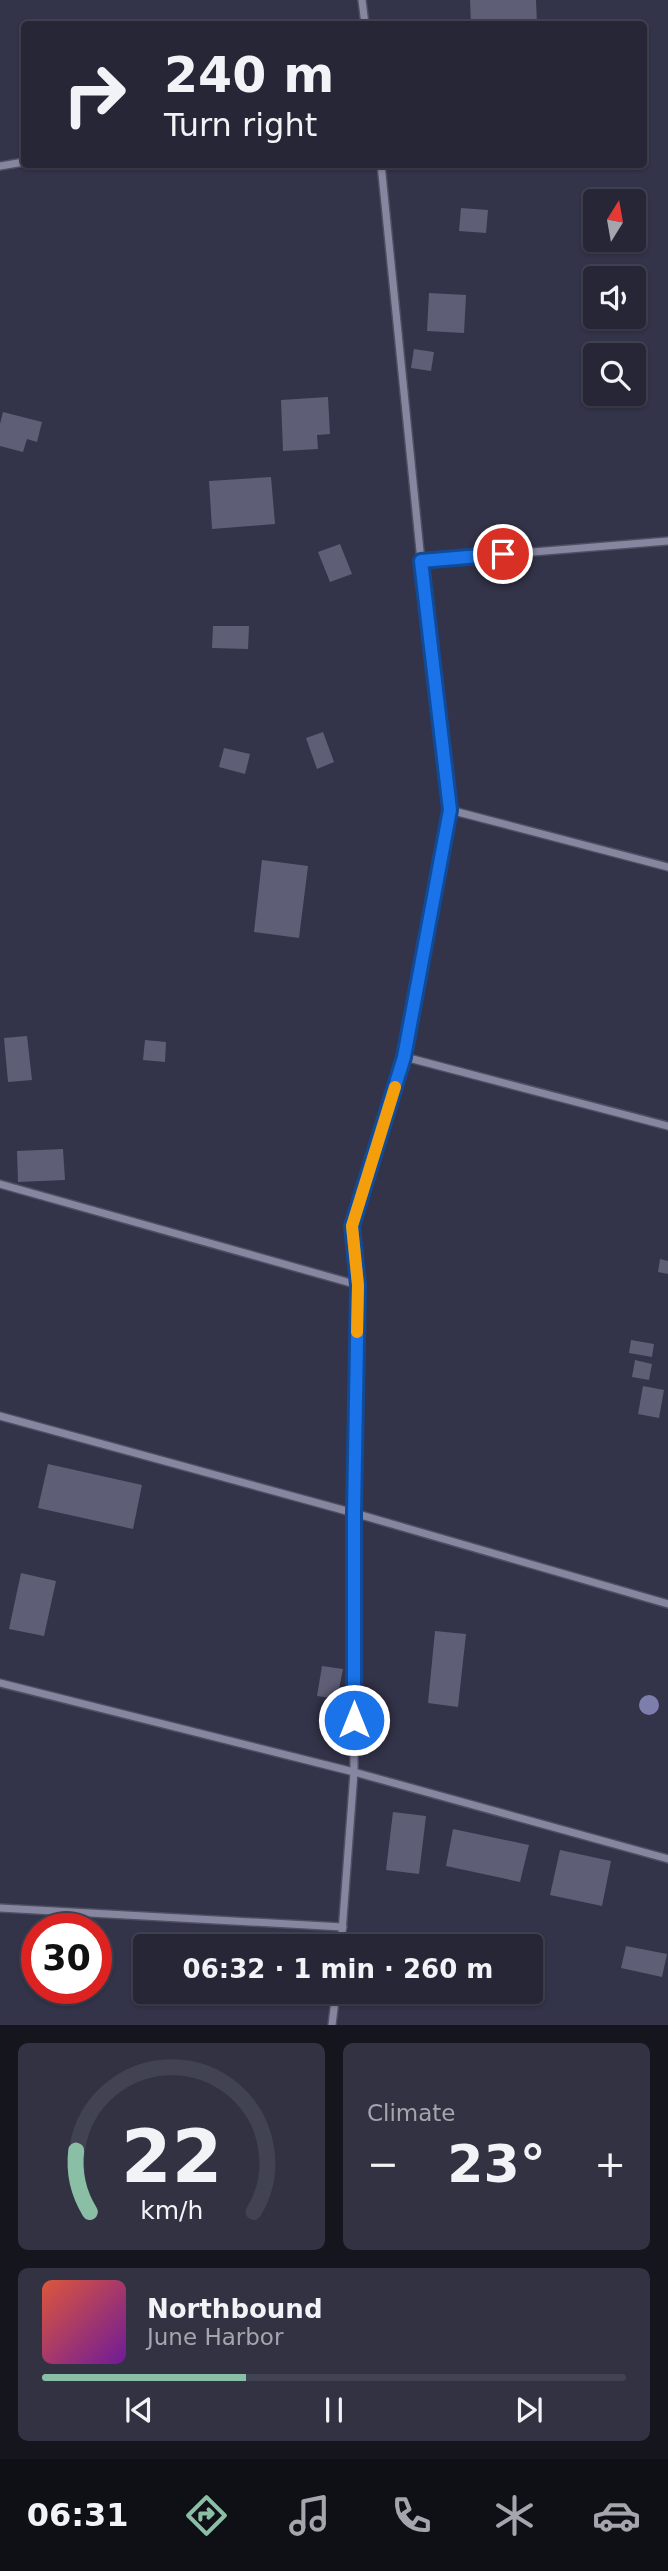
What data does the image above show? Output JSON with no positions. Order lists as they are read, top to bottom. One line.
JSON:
{"north":"top","page":{"turn":["240 m","Turn right"],"limit":"30","trip":"06:32 · 1 min · 260 m","tile":"Climate","heat":["−","23°","+"],"song":["Northbound","June Harbor"],"tabs":"06:31","gauge":["22","km/h"]}}
